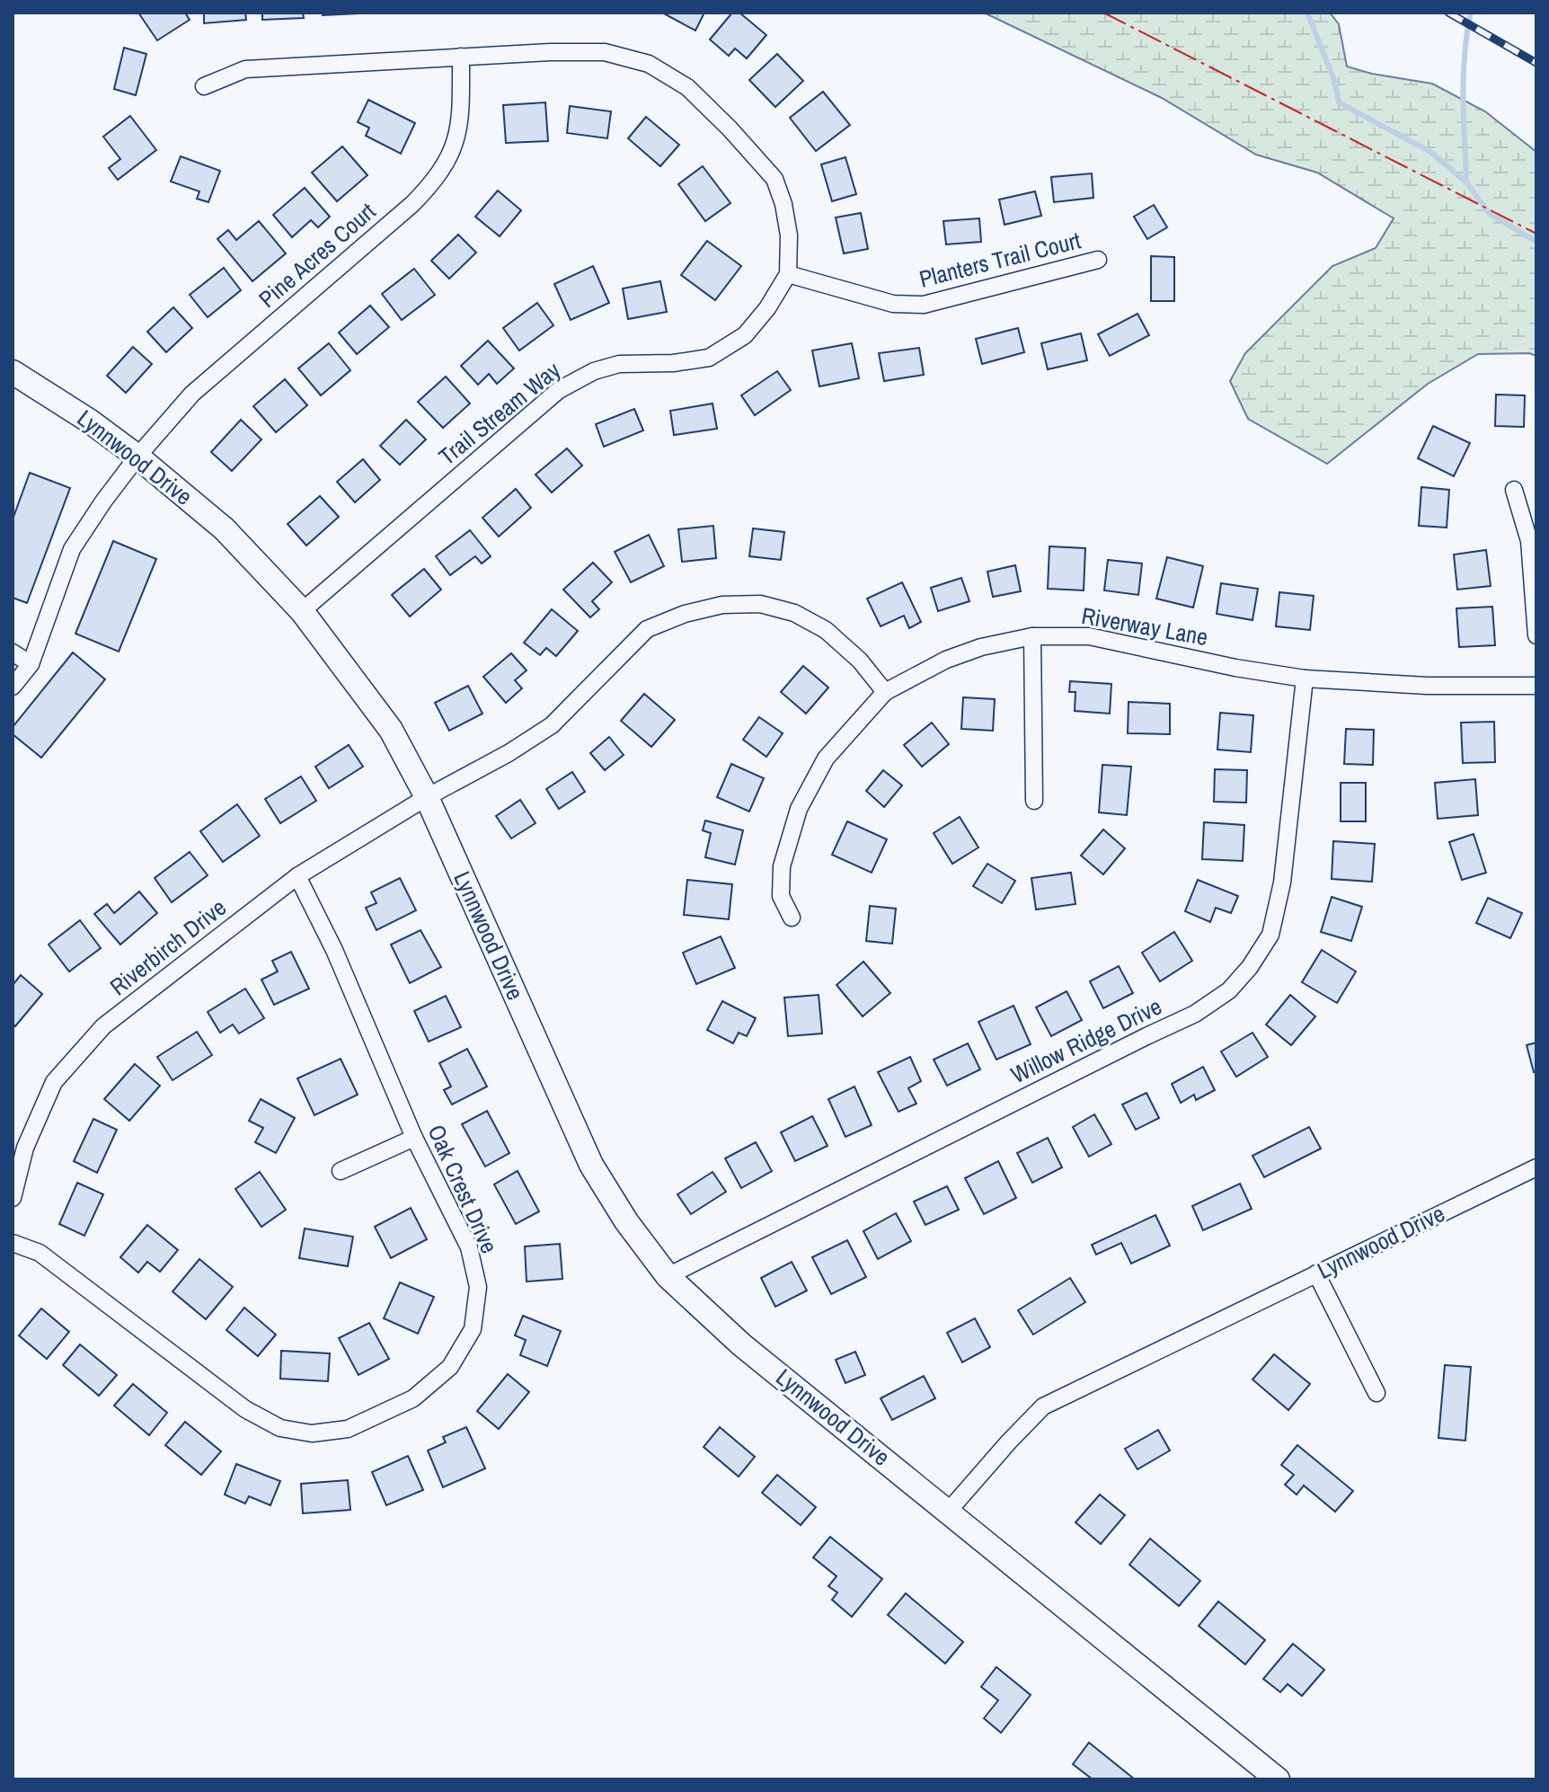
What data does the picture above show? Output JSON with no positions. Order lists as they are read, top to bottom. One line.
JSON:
{"streets":{"street":["Pine Acres Court","Planters Trail Court","Trail Stream Way","Lynnwood Drive","Riverway Lane","Riverbirch Drive","Willow Ridge Drive","Oak Crest Drive"]},"crossings":[["Pine Acres Court","Trail Stream Way"],["Pine Acres Court","Lynnwood Drive"],["Planters Trail Court","Trail Stream Way"],["Trail Stream Way","Lynnwood Drive"],["Lynnwood Drive","Riverbirch Drive"],["Lynnwood Drive","Willow Ridge Drive"],["Riverway Lane","Riverbirch Drive"],["Riverway Lane","Willow Ridge Drive"],["Riverbirch Drive","Oak Crest Drive"]]}
